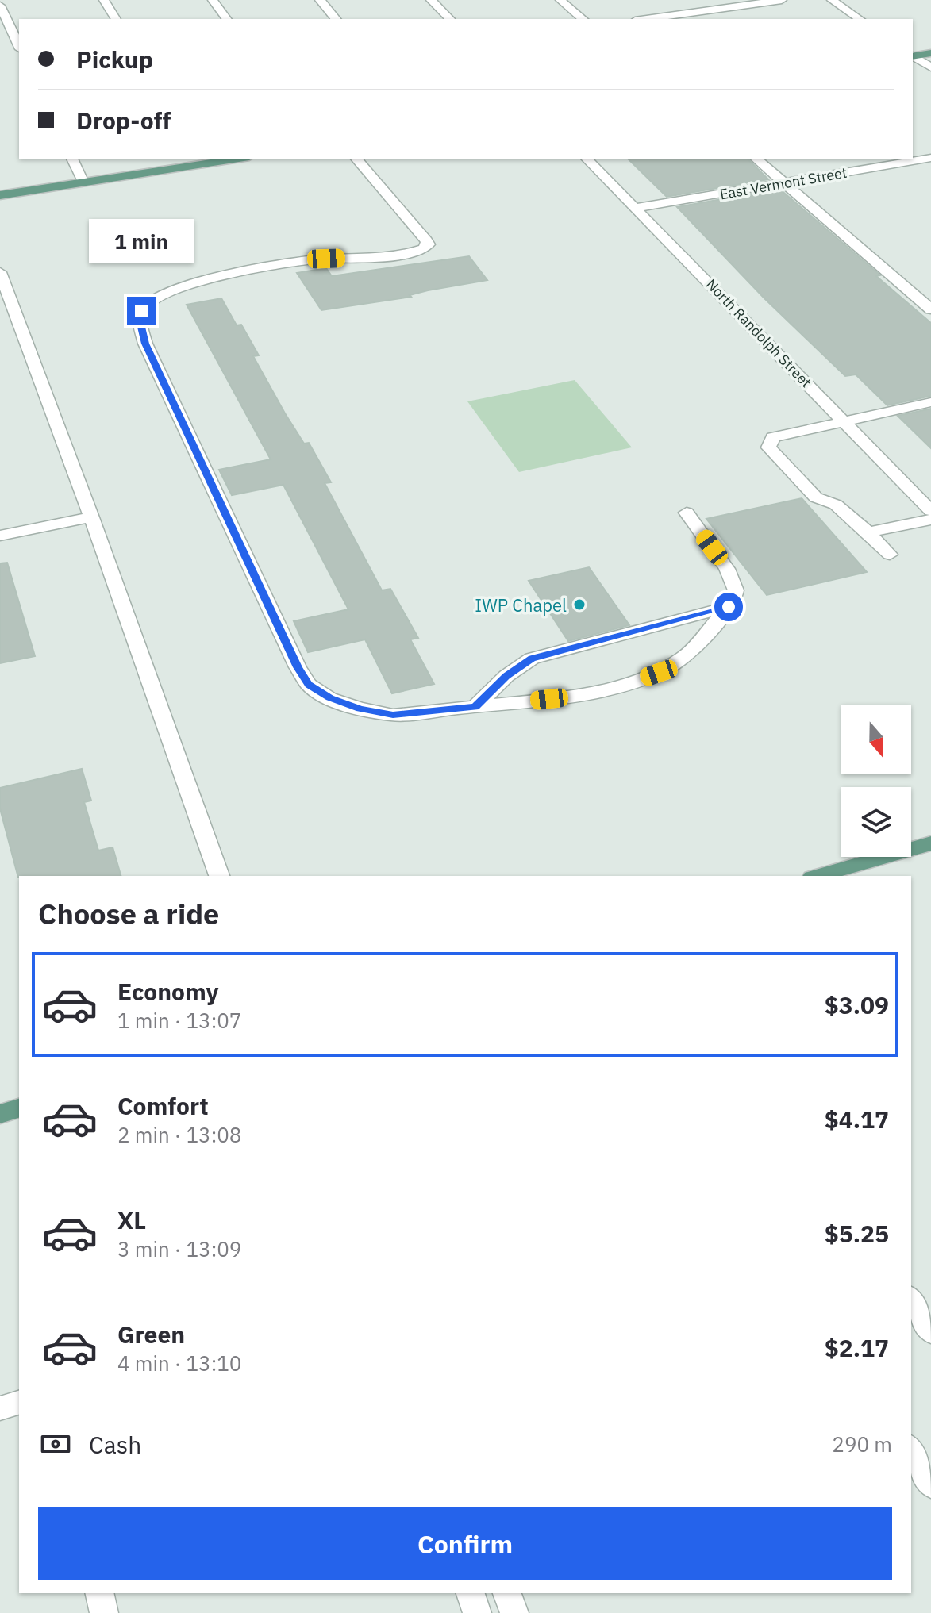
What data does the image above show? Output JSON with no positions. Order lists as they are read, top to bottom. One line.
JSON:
{"streets":{"street":["East Vermont Street","North Randolph Street"]},"crossings":[["East Vermont Street","North Randolph Street"]],"places":["IWP Chapel"],"north":"bottom","page":{"banner":["Pickup","Drop-off"],"bubble":"1 min","heading":"Choose a ride","list":[{"name":"Economy","note":"1 min · 13:07","value":"$3.09"},{"name":"Comfort","note":"2 min · 13:08","value":"$4.17"},{"name":"XL","note":"3 min · 13:09","value":"$5.25"},{"name":"Green","note":"4 min · 13:10","value":"$2.17"}],"pay":["Cash","290 m"],"buttons":"Confirm"}}
